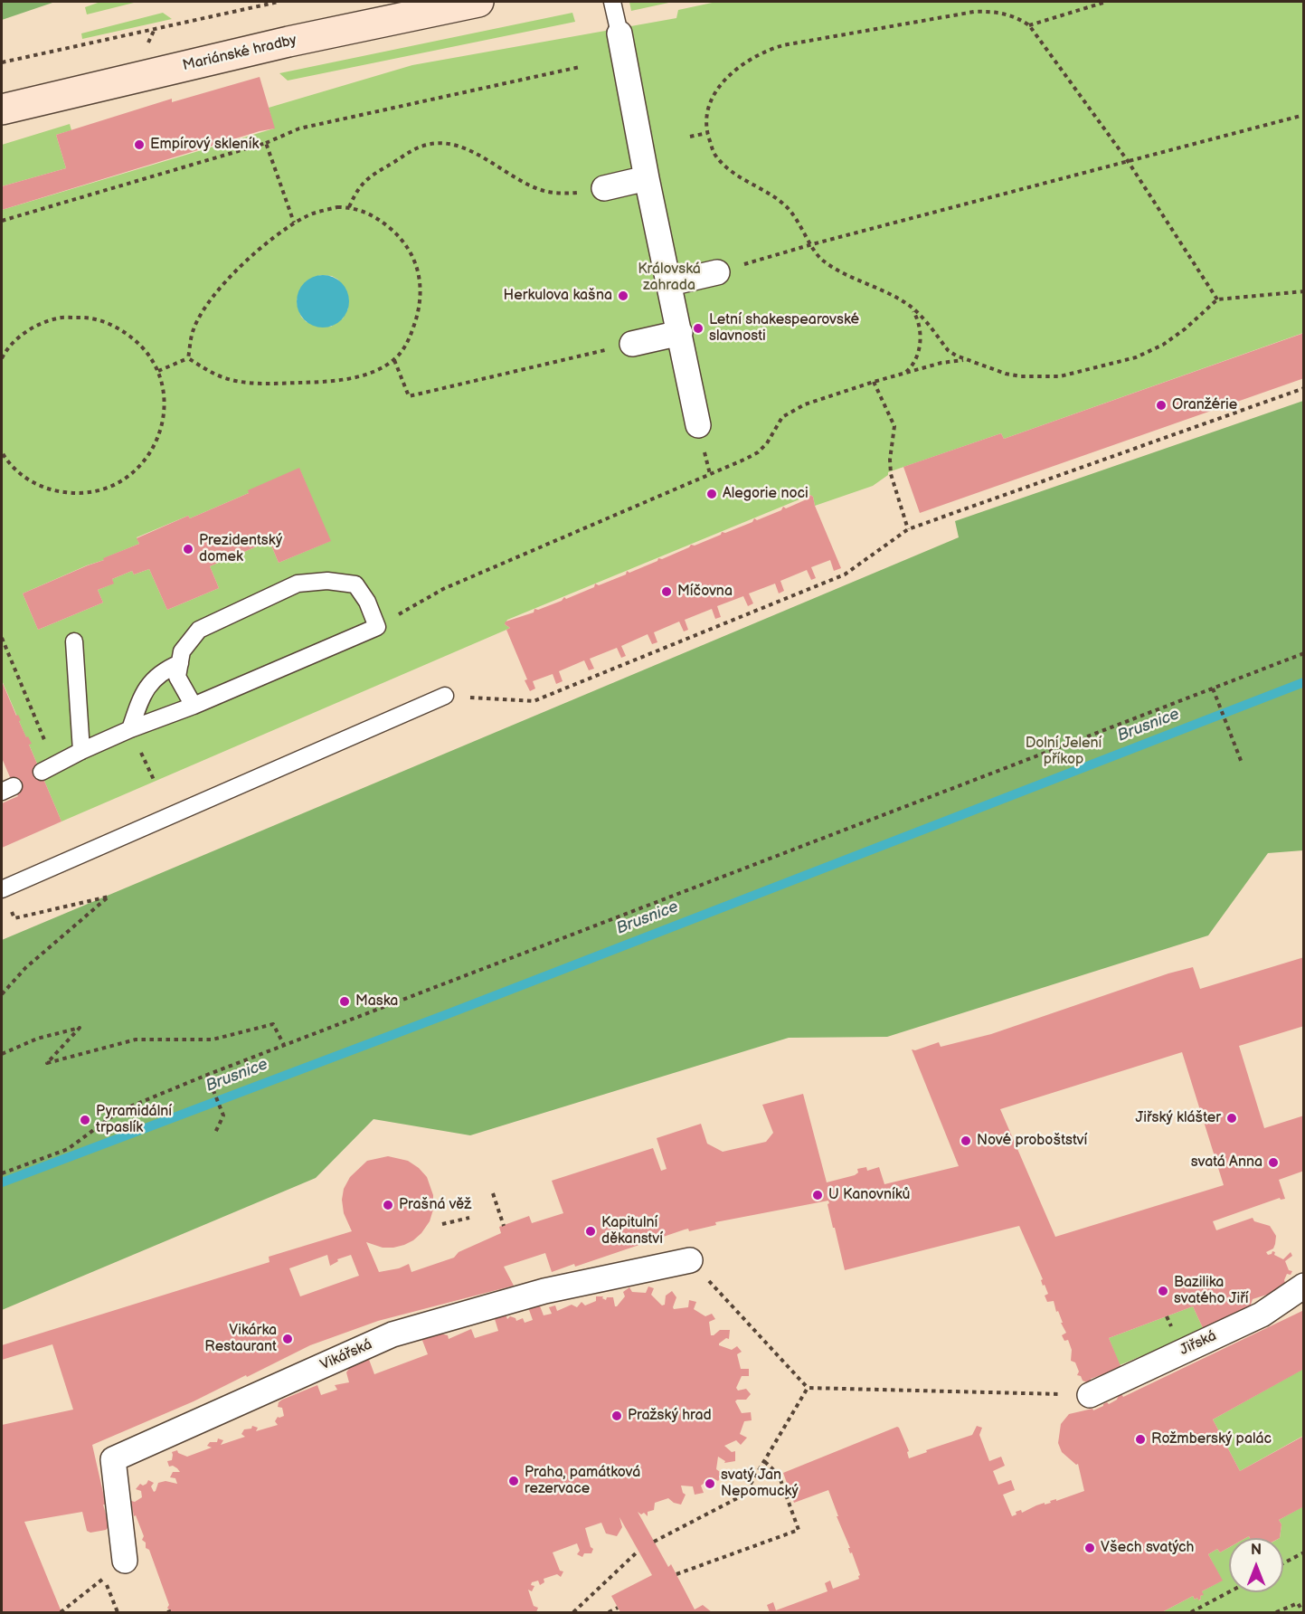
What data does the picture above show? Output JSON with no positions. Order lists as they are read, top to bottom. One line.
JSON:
{"streets":{"main road":["Mariánské hradby"],"street":["Jiřská","Vikářská"]},"water":["Brusnice"],"parks":["Královská zahrada","Dolní Jelení příkop"],"places":["Empírový skleník","Herkulova kašna","Letní shakespearovské slavnosti","Oranžérie","Alegorie noci","Prezidentský domek","Míčovna","Maska","Jiřský klášter","Pyramidální trpaslík","Nové proboštství","svatá Anna","U Kanovníků","Prašná věž","Kapitulní děkanství","Bazilika svatého Jiří","Vikárka Restaurant","Pražský hrad","Rožmberský palác","Praha, památková rezervace","svatý Jan Nepomucký","Všech svatých"],"north":"top"}
